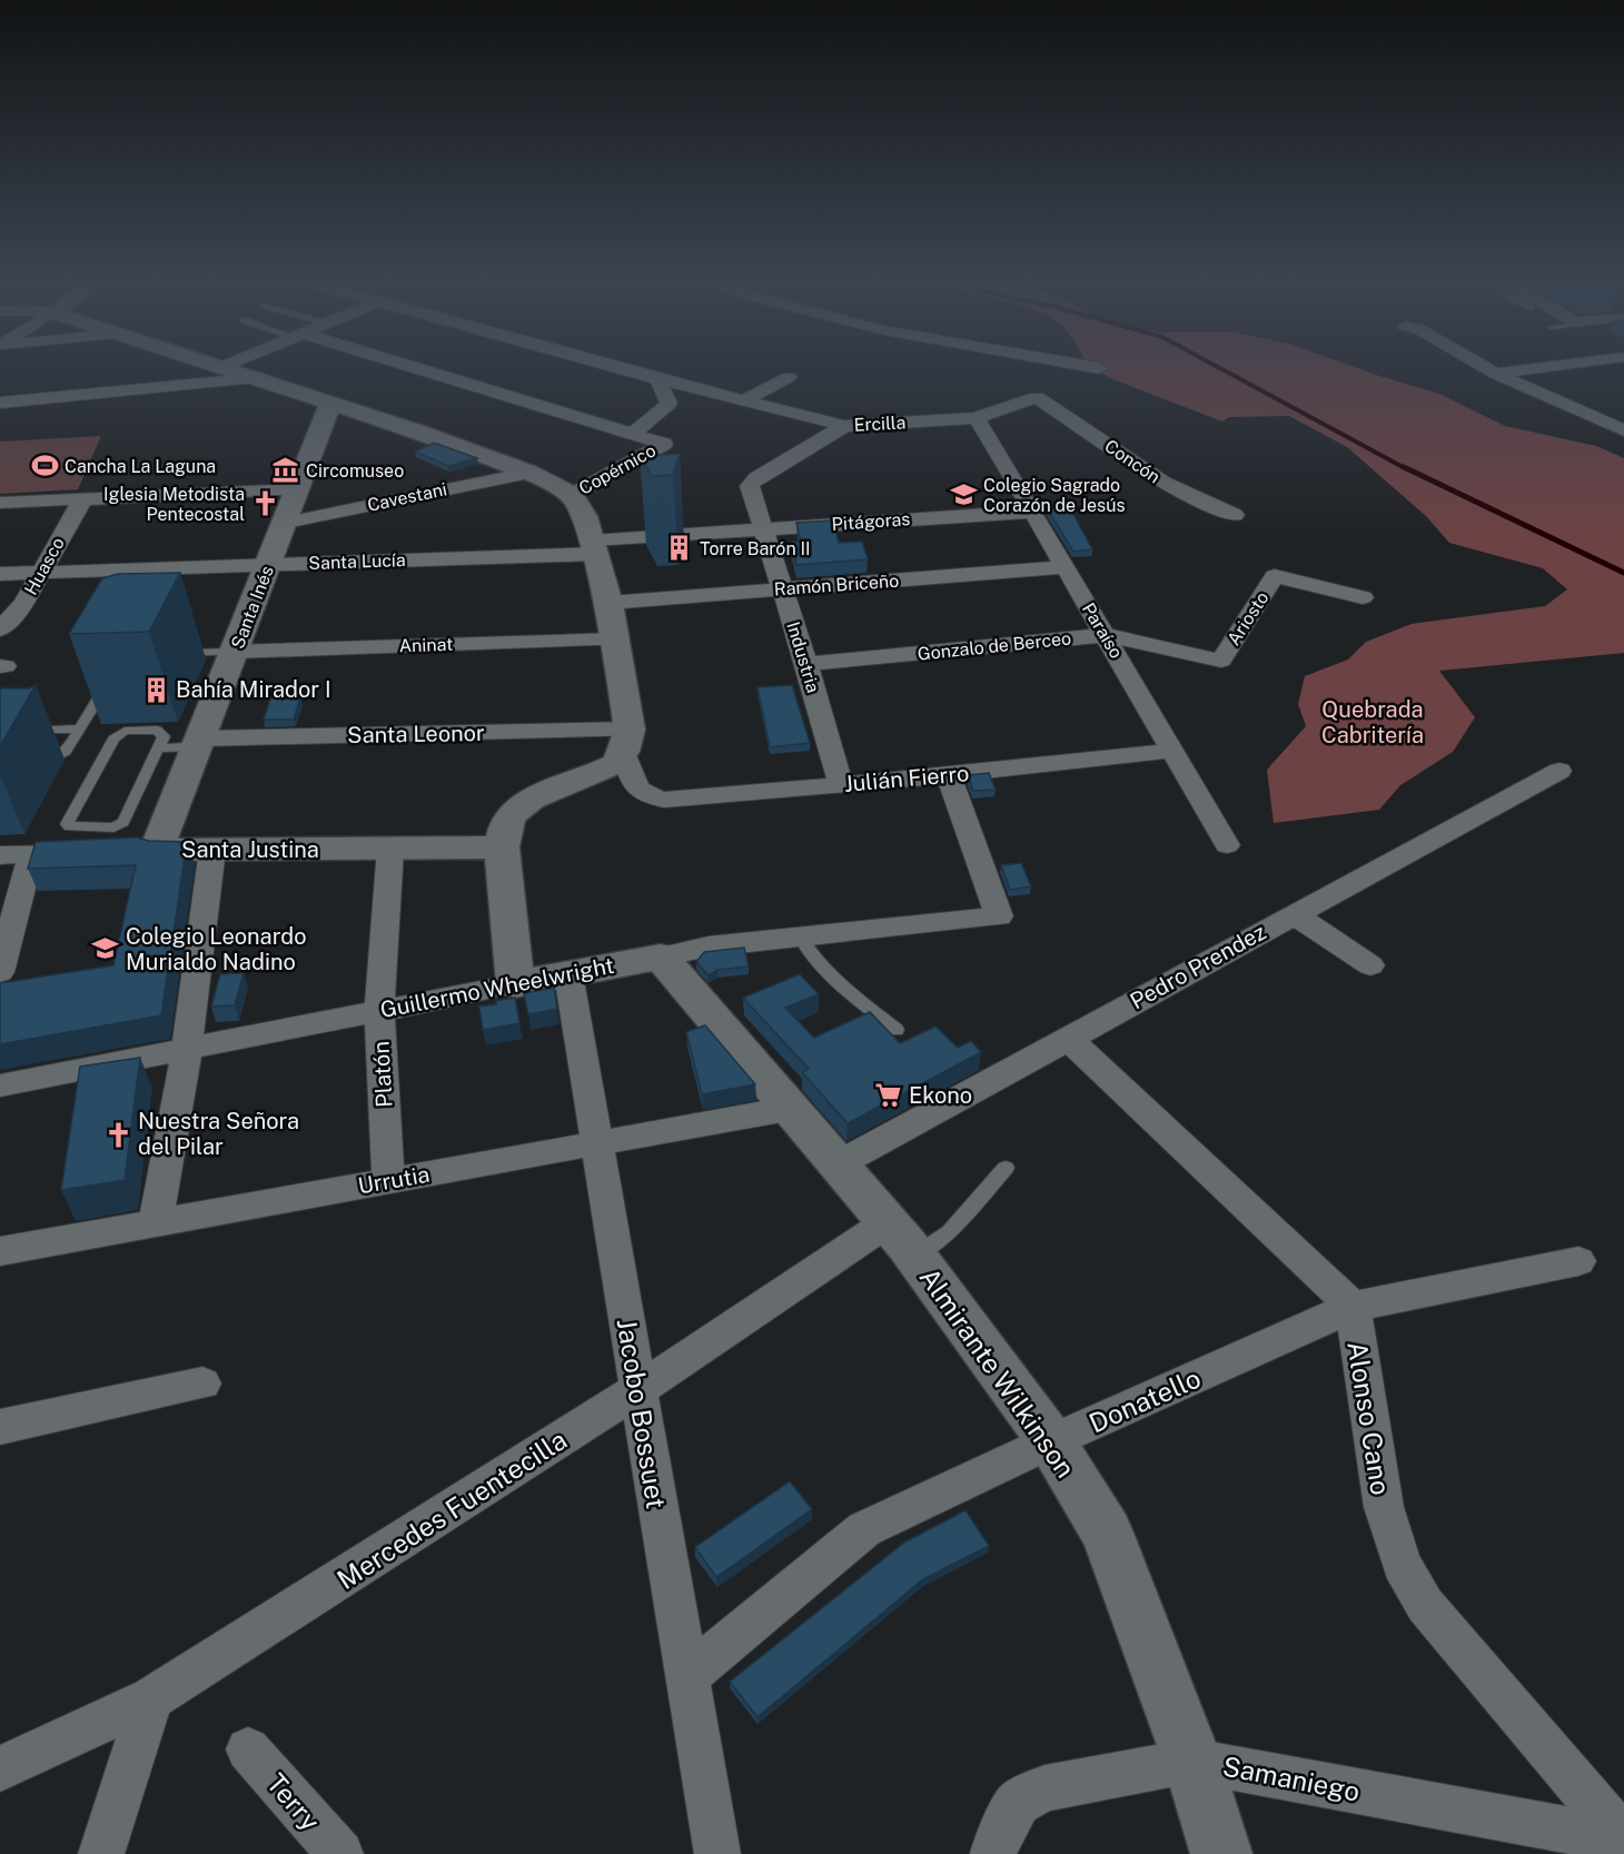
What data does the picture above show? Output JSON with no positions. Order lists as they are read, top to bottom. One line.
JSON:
{"streets":{"street":["Ercilla","Concón","Copérnico","Cavestani","Pitágoras","Santa Lucía","Huasco","Ramón Briceño","Santa Inés","Ariosto","Paraíso","Aninat","Gonzalo de Berceo","Industria","Santa Leonor","Julián Fierro","Santa Justina","Pedro Prendez","Guillermo Wheelwright","Platón","Urrutia","Almirante Wilkinson","Donatello","Jacobo Bossuet","Alonso Cano","Mercedes Fuentecilla","Samaniego","Terry"]},"crossings":[["Ercilla","Concón"],["Ercilla","Copérnico"],["Ercilla","Paraíso"],["Ercilla","Industria"],["Cavestani","Santa Inés"],["Pitágoras","Santa Lucía"],["Pitágoras","Paraíso"],["Pitágoras","Industria"],["Santa Lucía","Huasco"],["Santa Lucía","Santa Inés"],["Ramón Briceño","Paraíso"],["Ramón Briceño","Industria"],["Santa Inés","Aninat"],["Santa Inés","Santa Leonor"],["Santa Inés","Santa Justina"],["Ariosto","Gonzalo de Berceo"],["Paraíso","Gonzalo de Berceo"],["Paraíso","Julián Fierro"],["Gonzalo de Berceo","Industria"],["Industria","Julián Fierro"],["Santa Leonor","Julián Fierro"],["Julián Fierro","Guillermo Wheelwright"],["Santa Justina","Platón"],["Pedro Prendez","Almirante Wilkinson"],["Guillermo Wheelwright","Platón"],["Guillermo Wheelwright","Almirante Wilkinson"],["Guillermo Wheelwright","Jacobo Bossuet"],["Platón","Urrutia"],["Urrutia","Almirante Wilkinson"],["Urrutia","Jacobo Bossuet"],["Almirante Wilkinson","Donatello"],["Almirante Wilkinson","Mercedes Fuentecilla"],["Almirante Wilkinson","Samaniego"],["Donatello","Jacobo Bossuet"],["Donatello","Alonso Cano"],["Jacobo Bossuet","Mercedes Fuentecilla"],["Alonso Cano","Samaniego"]],"parks":["Quebrada Cabritería"],"places":{"sports":["Cancha La Laguna"],"museum":["Circomuseo"],"school or university":["Colegio Sagrado Corazón de Jesús","Colegio Leonardo Murialdo Nadino"],"church":["Iglesia Metodista Pentecostal","Nuestra Señora del Pilar"],"building":["Torre Barón II","Bahía Mirador I"],"supermarket":["Ekono"]}}
